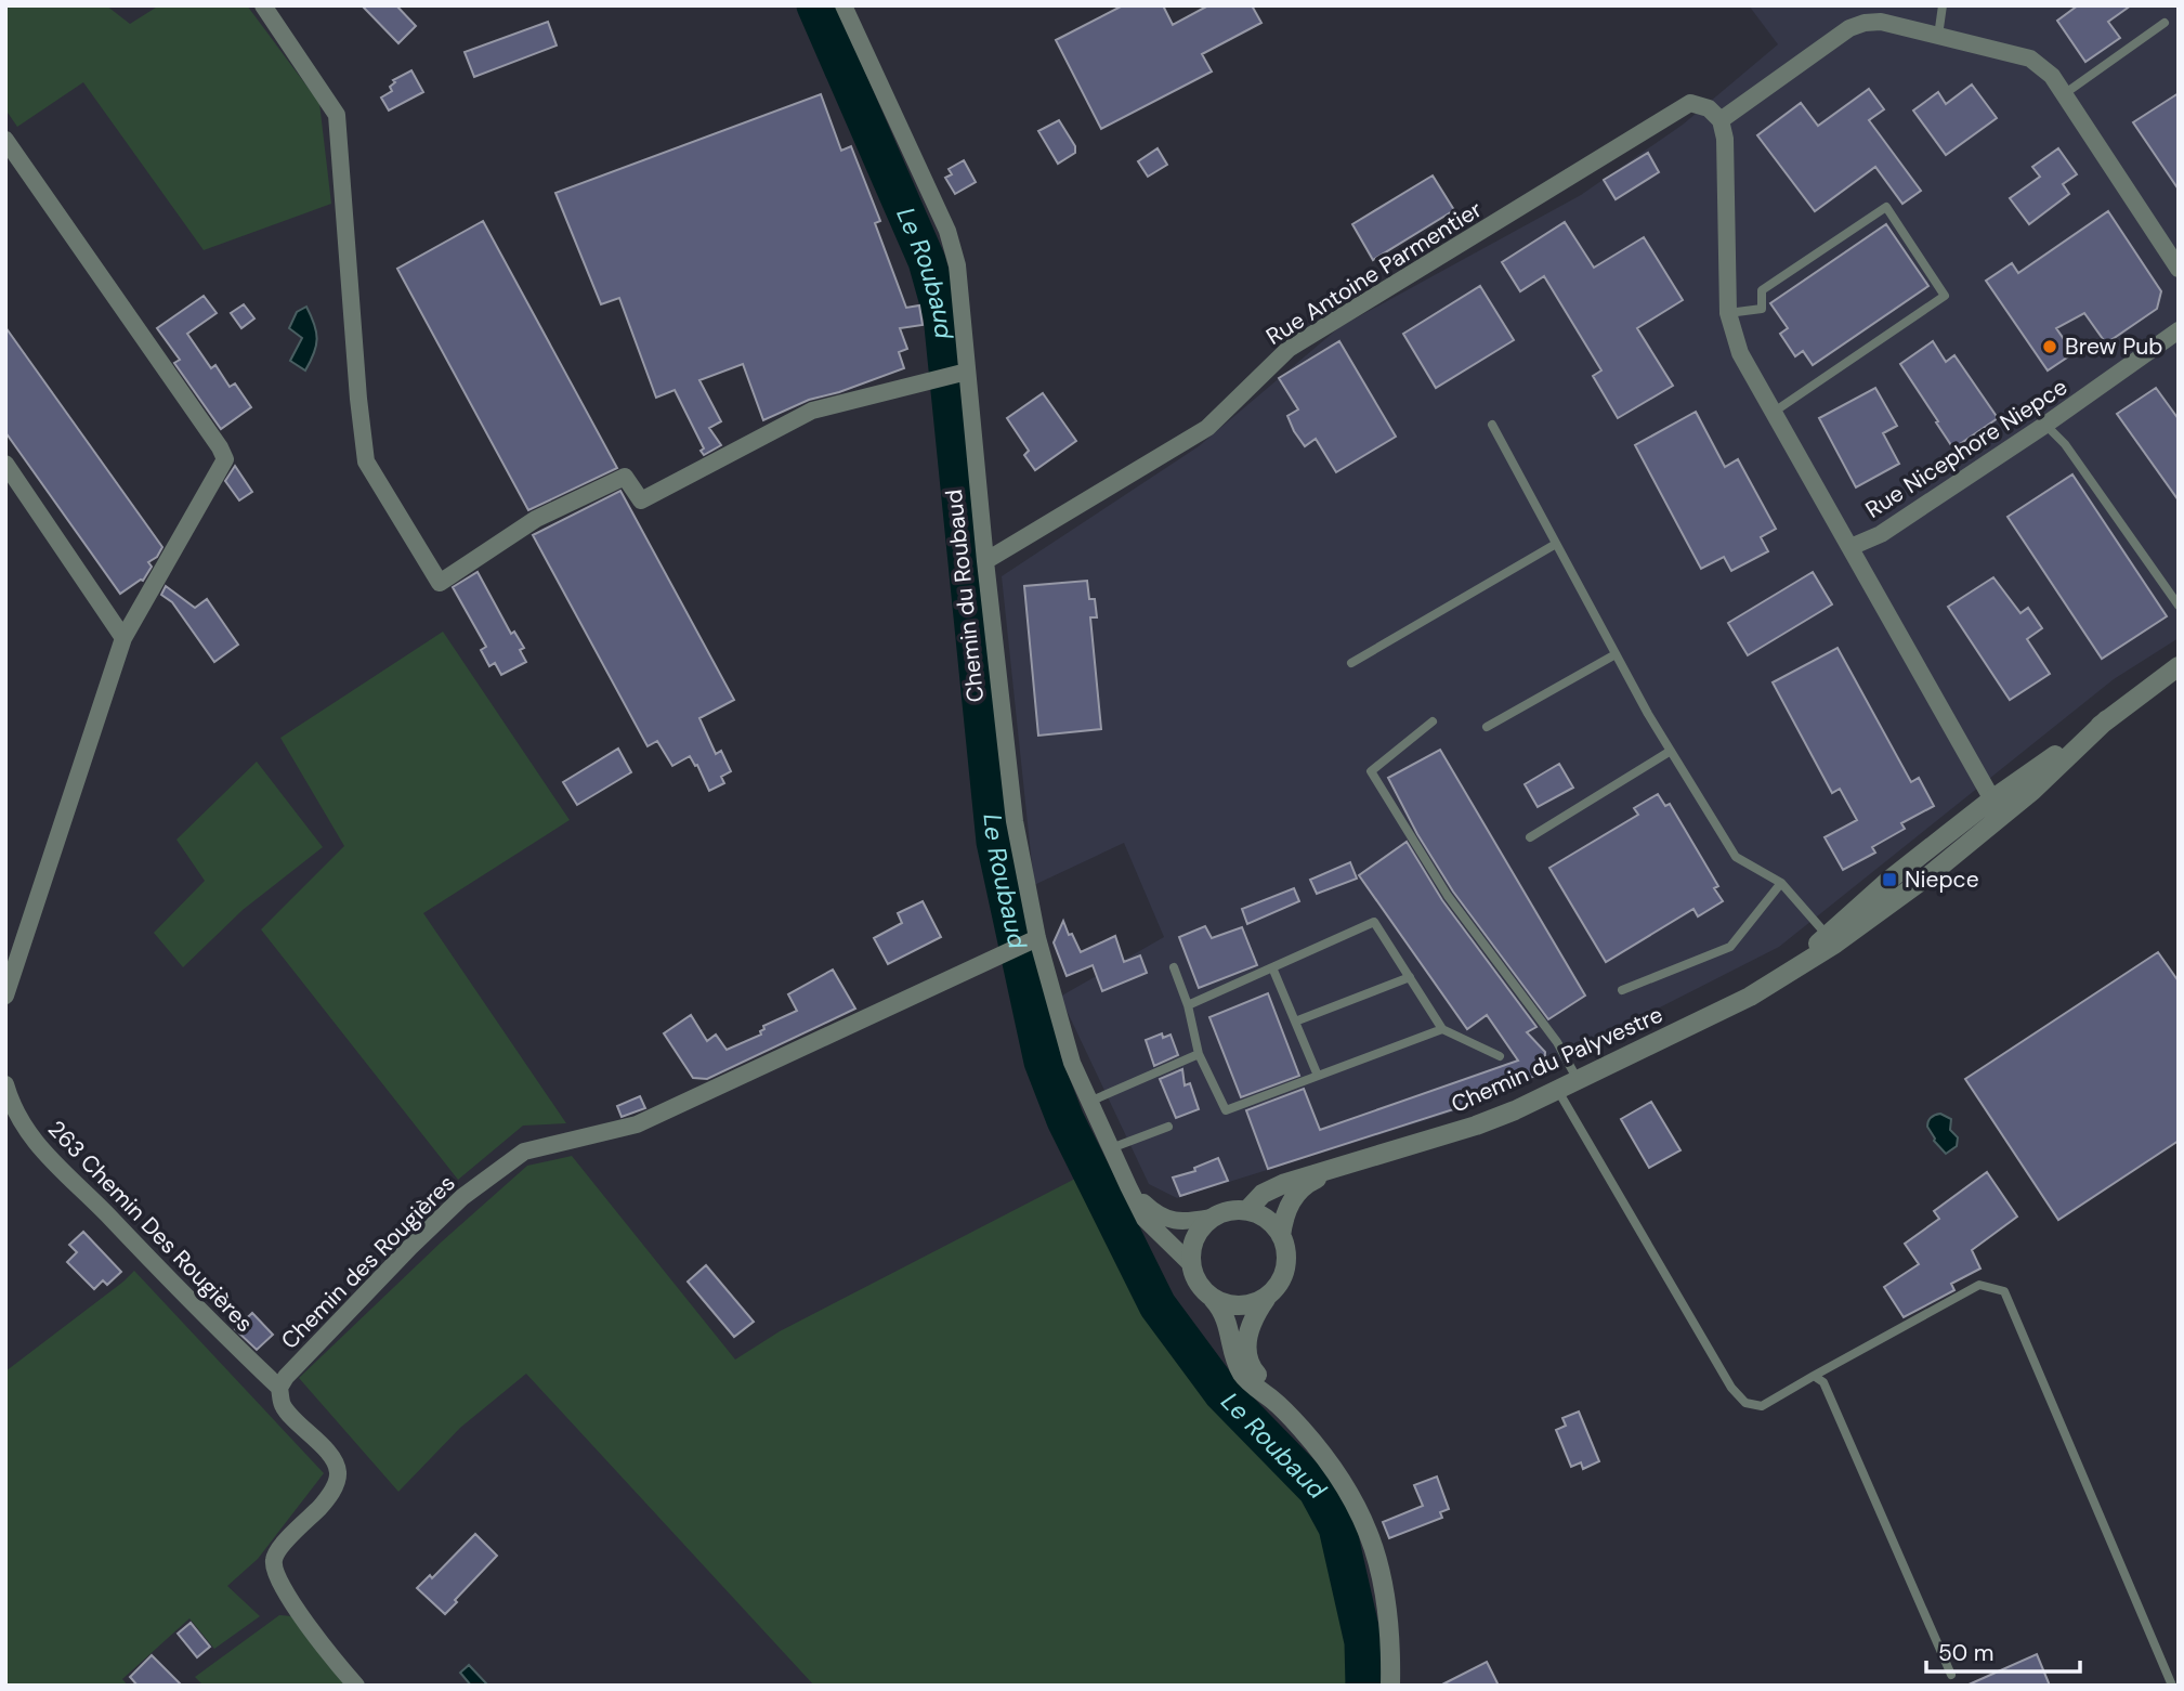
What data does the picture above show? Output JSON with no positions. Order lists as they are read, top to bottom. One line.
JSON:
{"streets":{"street":["Rue Antoine Parmentier","Rue Nicephore Niepce","Chemin du Roubaud","Chemin du Palyvestre","263 Chemin Des Rougières","Chemin des Rougières"]},"crossings":[["Rue Antoine Parmentier","Rue Nicephore Niepce"],["Rue Antoine Parmentier","Chemin du Roubaud"],["Rue Nicephore Niepce","Chemin du Palyvestre"],["Chemin du Roubaud","Chemin du Palyvestre"],["Chemin du Roubaud","Chemin des Rougières"],["263 Chemin Des Rougières","Chemin des Rougières"]],"water":["Le Roubaud"],"places":{"other":["Brew Pub"],"transit":["Niepce"]},"scale_bar":"50 m"}
